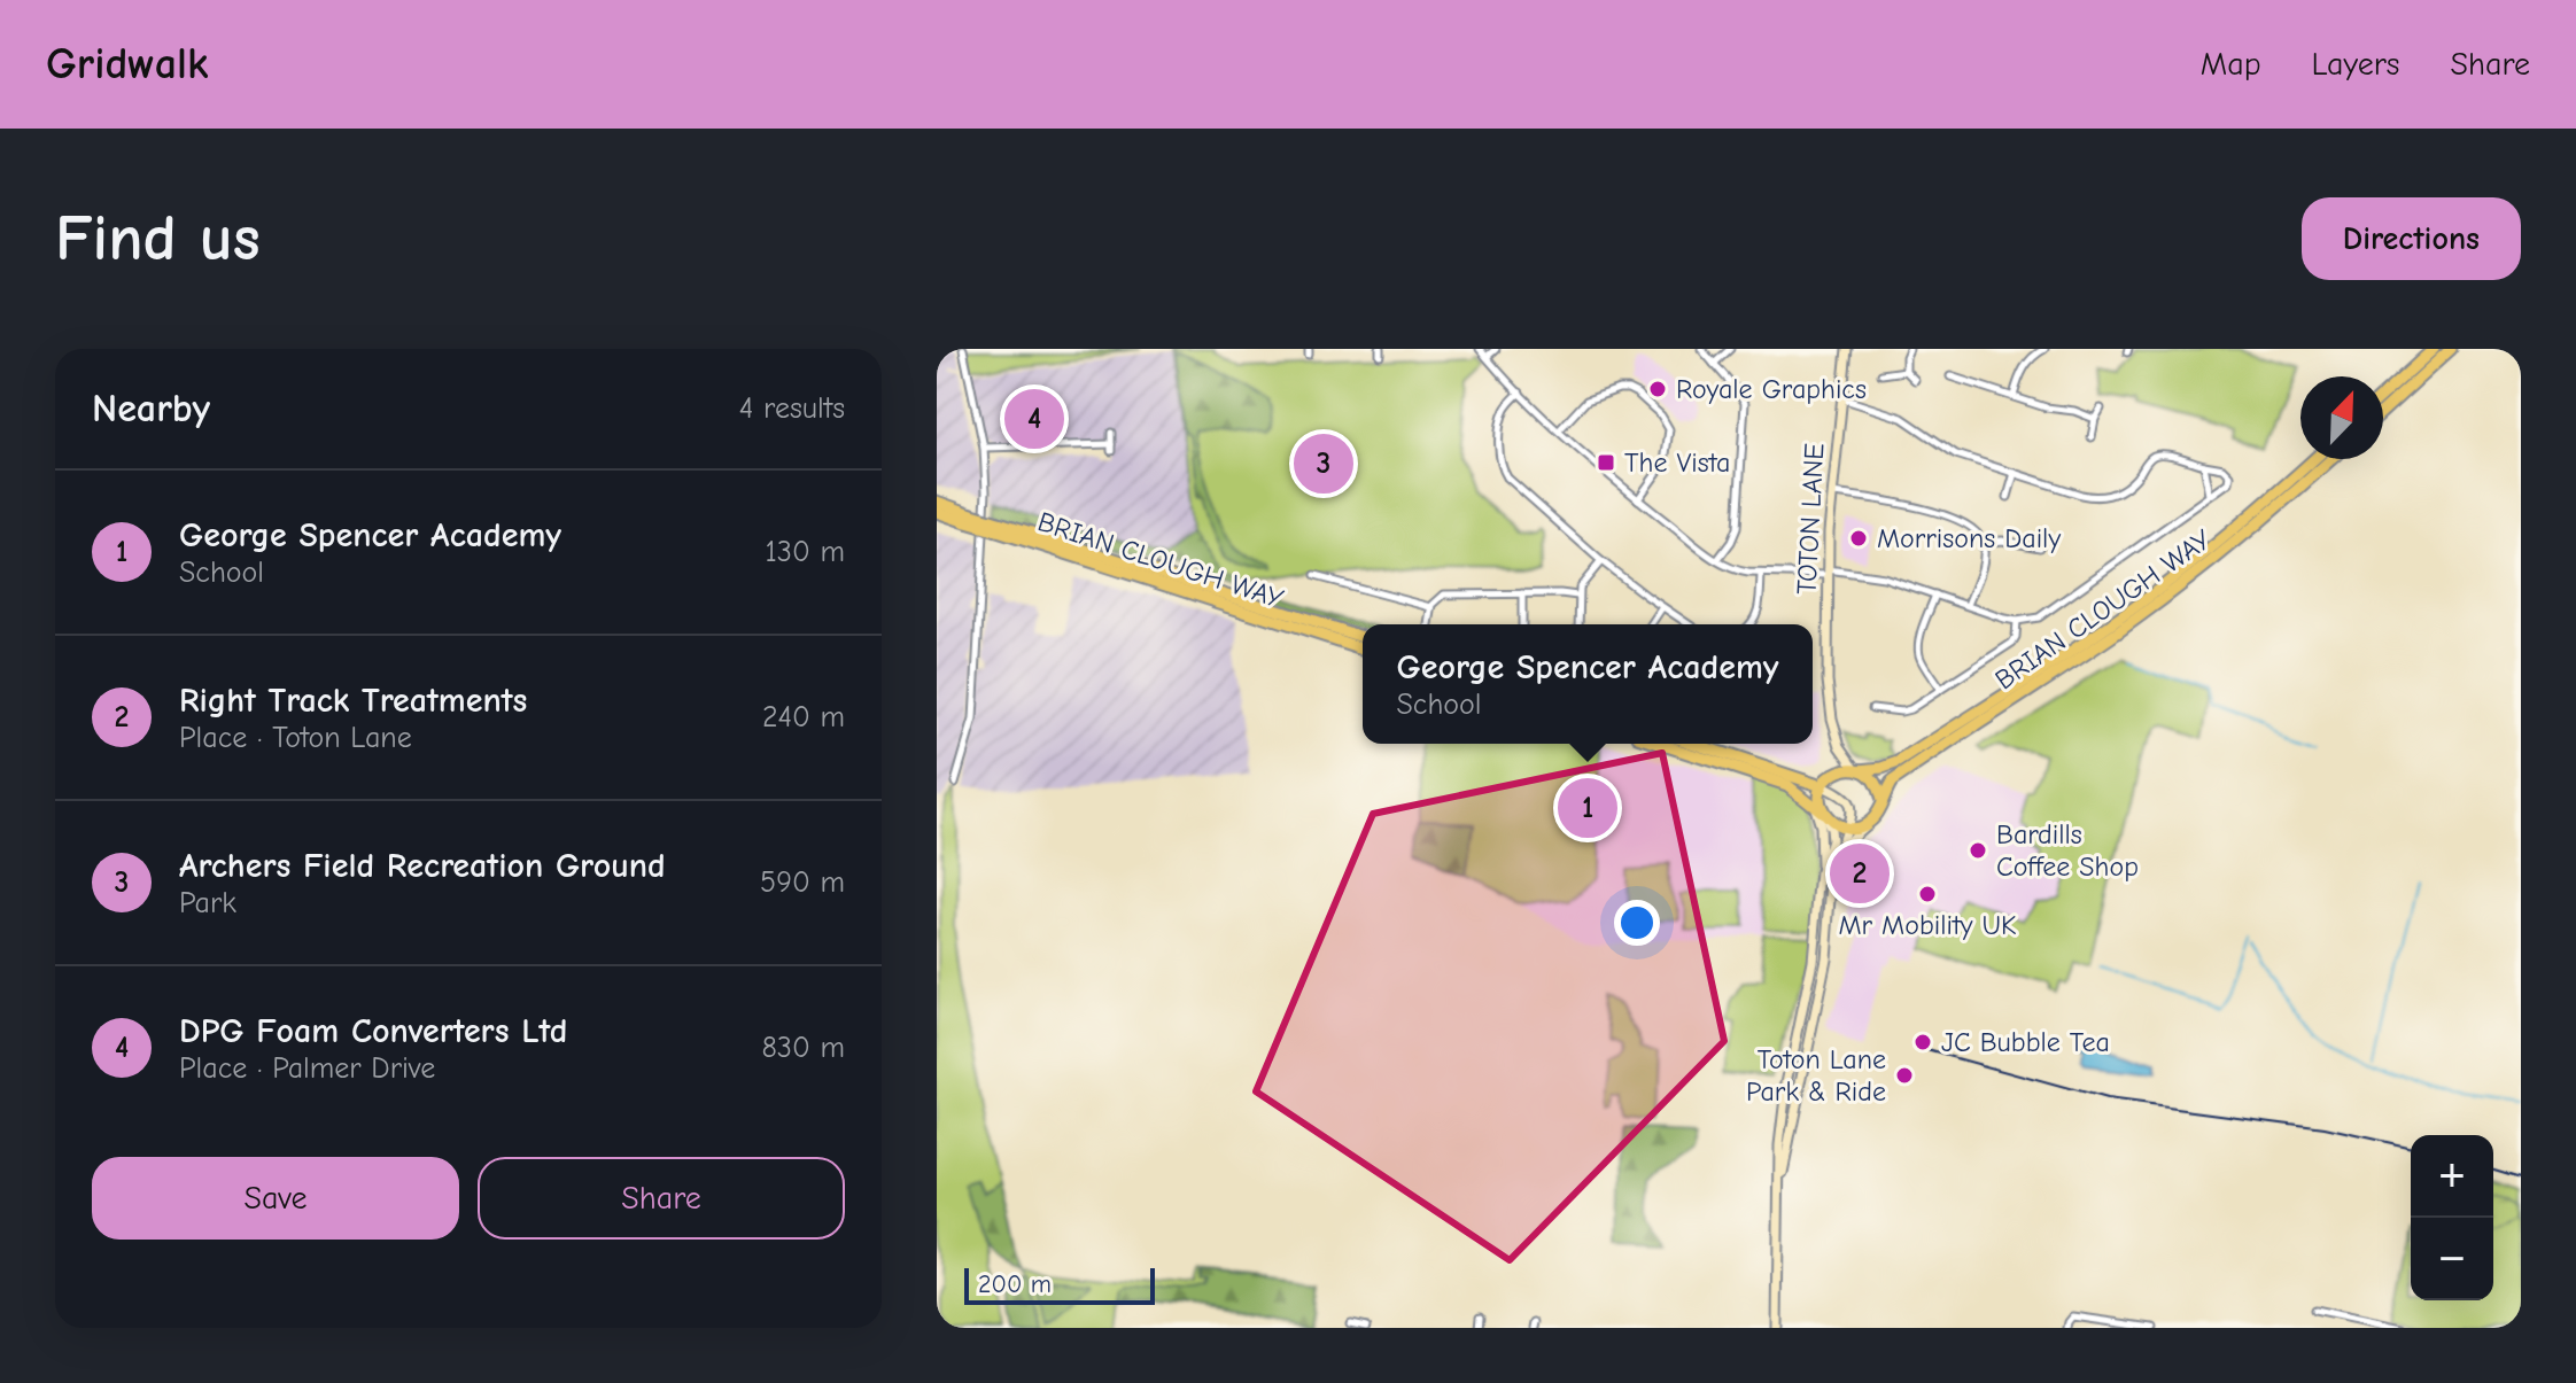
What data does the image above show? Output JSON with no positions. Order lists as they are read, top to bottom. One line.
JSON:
{"streets":{"highway":["BRIAN CLOUGH WAY"],"main road":["TOTON LANE"]},"crossings":[["TOTON LANE","BRIAN CLOUGH WAY"]],"places":{"other":["Royale Graphics","Morrisons Daily","Bardills Coffee Shop","Mr Mobility UK","JC Bubble Tea","Toton Lane Park & Ride"],"transit":["The Vista"]},"scale_bar":"200 m","north":"top right","page":{"header":"Gridwalk","nav":["Map","Layers","Share"],"buttons":["Directions",["Save","Share"]],"title":"Find us","heading":["Nearby","4 results"],"pins":["4","3","1","2"],"list":[{"mark":"1","name":"George Spencer Academy","note":"School","value":"130 m"},{"mark":"2","name":"Right Track Treatments","note":"Place · Toton Lane","value":"240 m"},{"mark":"3","name":"Archers Field Recreation Ground","note":"Park","value":"590 m"},{"mark":"4","name":"DPG Foam Converters Ltd","note":"Place · Palmer Drive","value":"830 m"}],"popup":["George Spencer Academy","School"],"map_buttons":["+","−"],"scale":"200 m"}}
